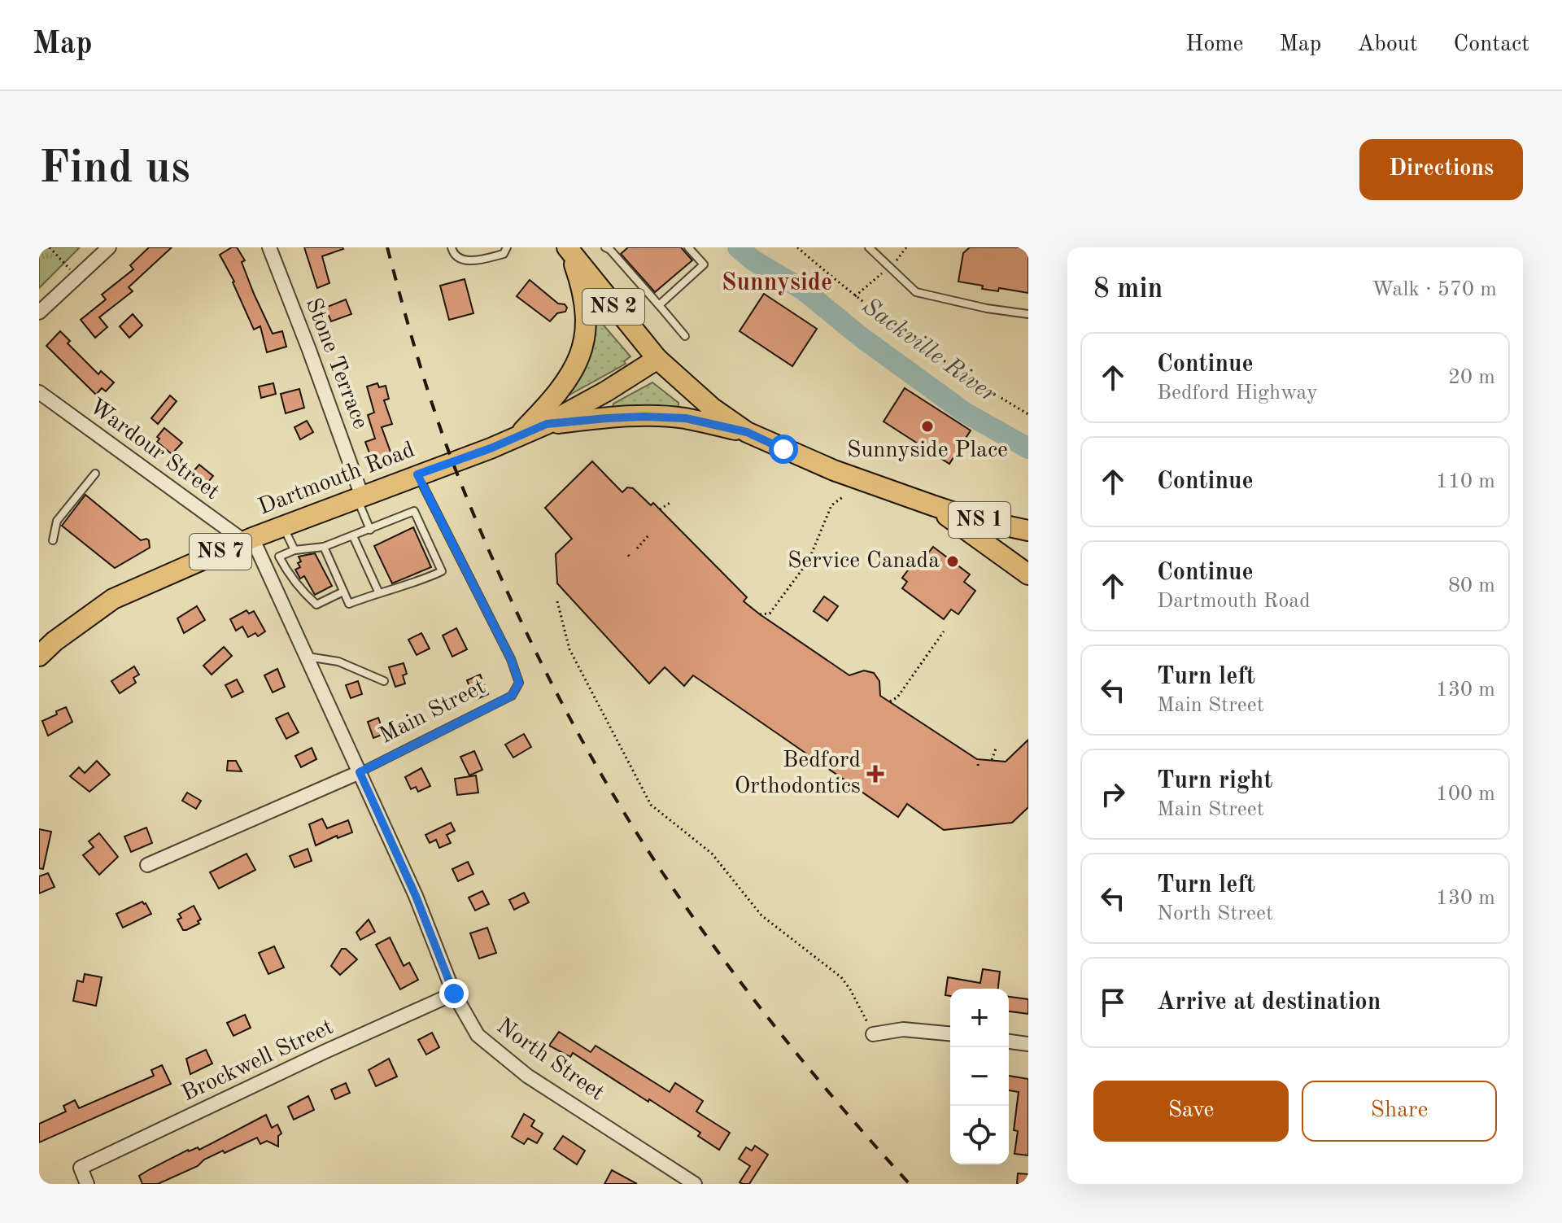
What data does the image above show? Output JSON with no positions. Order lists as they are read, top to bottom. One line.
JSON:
{"streets":{"main road":["NS 2","Dartmouth Road","NS 1","NS 7"],"street":["Stone Terrace","Wardour Street","Main Street","North Street","Brockwell Street"]},"crossings":[["NS 2","Dartmouth Road"],["NS 2","NS 1"],["Stone Terrace","Dartmouth Road"],["Wardour Street","Dartmouth Road"],["Wardour Street","North Street"],["Dartmouth Road","Main Street"],["Dartmouth Road","North Street"],["Main Street","North Street"],["North Street","Brockwell Street"]],"districts":["Sunnyside"],"water":["Sackville River"],"places":{"other":["Sunnyside Place","Service Canada"],"health":["Bedford Orthodontics"]},"page":{"header":"Map","nav":["Home","Map","About","Contact"],"buttons":["Directions",["Save","Share"]],"title":"Find us","heading":["8 min","Walk · 570 m"],"list":[["Continue","Bedford Highway","20 m"],["Continue","110 m"],["Continue","Dartmouth Road","80 m"],["Turn left","Main Street","130 m"],["Turn right","Main Street","100 m"],["Turn left","North Street","130 m"],"Arrive at destination"],"map_buttons":["+","−"]}}
